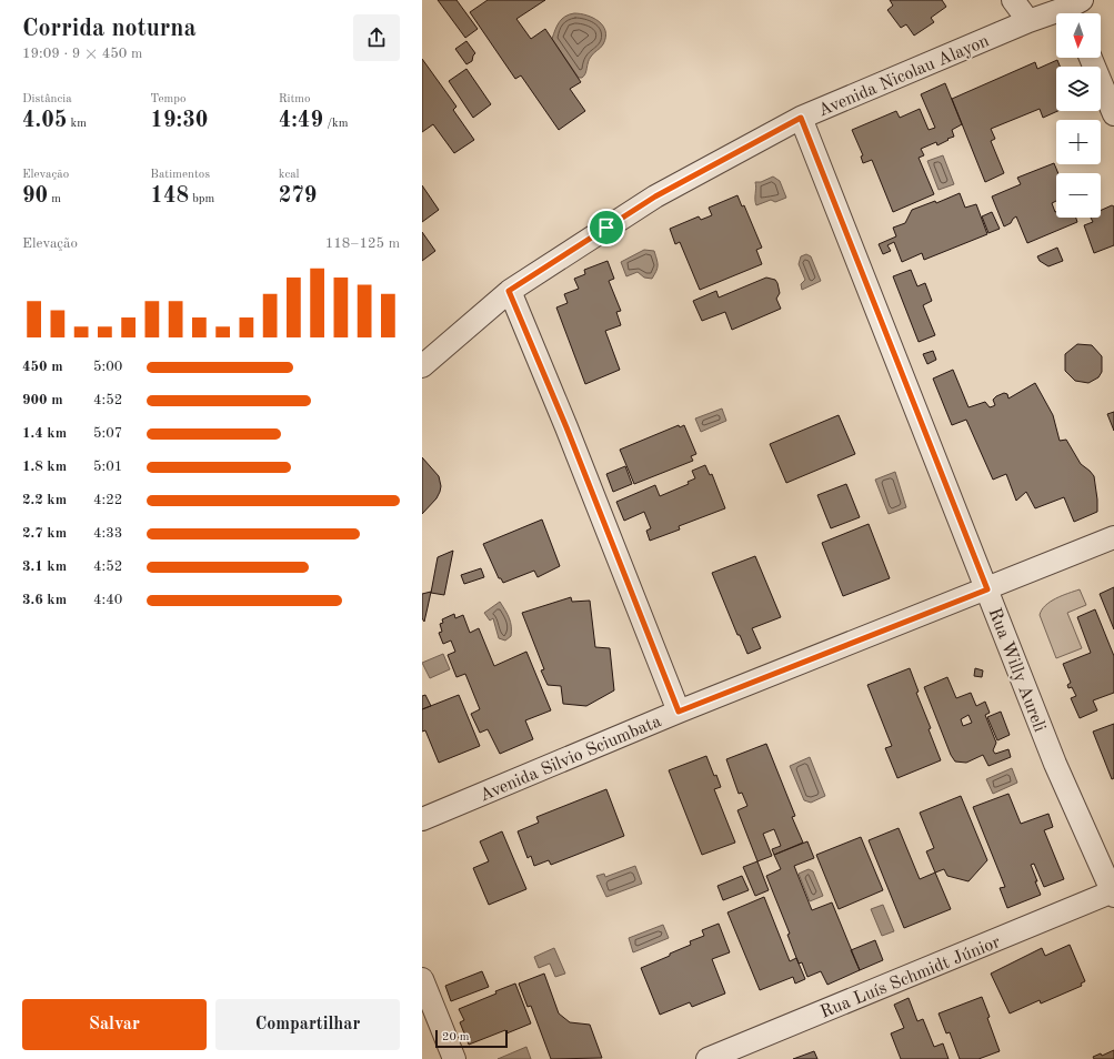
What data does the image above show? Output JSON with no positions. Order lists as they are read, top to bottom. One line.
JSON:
{"streets":{"street":["Avenida Nicolau Alayon","Rua Willy Aureli","Avenida Silvio Sciumbata","Rua Luís Schmidt Júnior"]},"crossings":[["Avenida Nicolau Alayon","Rua Willy Aureli"],["Rua Willy Aureli","Avenida Silvio Sciumbata"],["Rua Willy Aureli","Rua Luís Schmidt Júnior"]],"scale_bar":"20 m","north":"bottom","page":{"heading":["Corrida noturna","19:09 · 9 × 450 m"],"map_buttons":["+","−"],"stats":[["Distância","4.05 km"],["Tempo","19:30"],["Ritmo","4:49 /km"],["Elevação","90 m"],["Batimentos","148 bpm"],["kcal","279"]],"chart":["Elevação","118–125 m"],"list":[{"name":"450 m","note":"5:00"},{"name":"900 m","note":"4:52"},{"name":"1.4 km","note":"5:07"},{"name":"1.8 km","note":"5:01"},{"name":"2.2 km","note":"4:22"},{"name":"2.7 km","note":"4:33"},{"name":"3.1 km","note":"4:52"},{"name":"3.6 km","note":"4:40"}],"buttons":["Salvar","Compartilhar"],"scale":"20 m"}}
